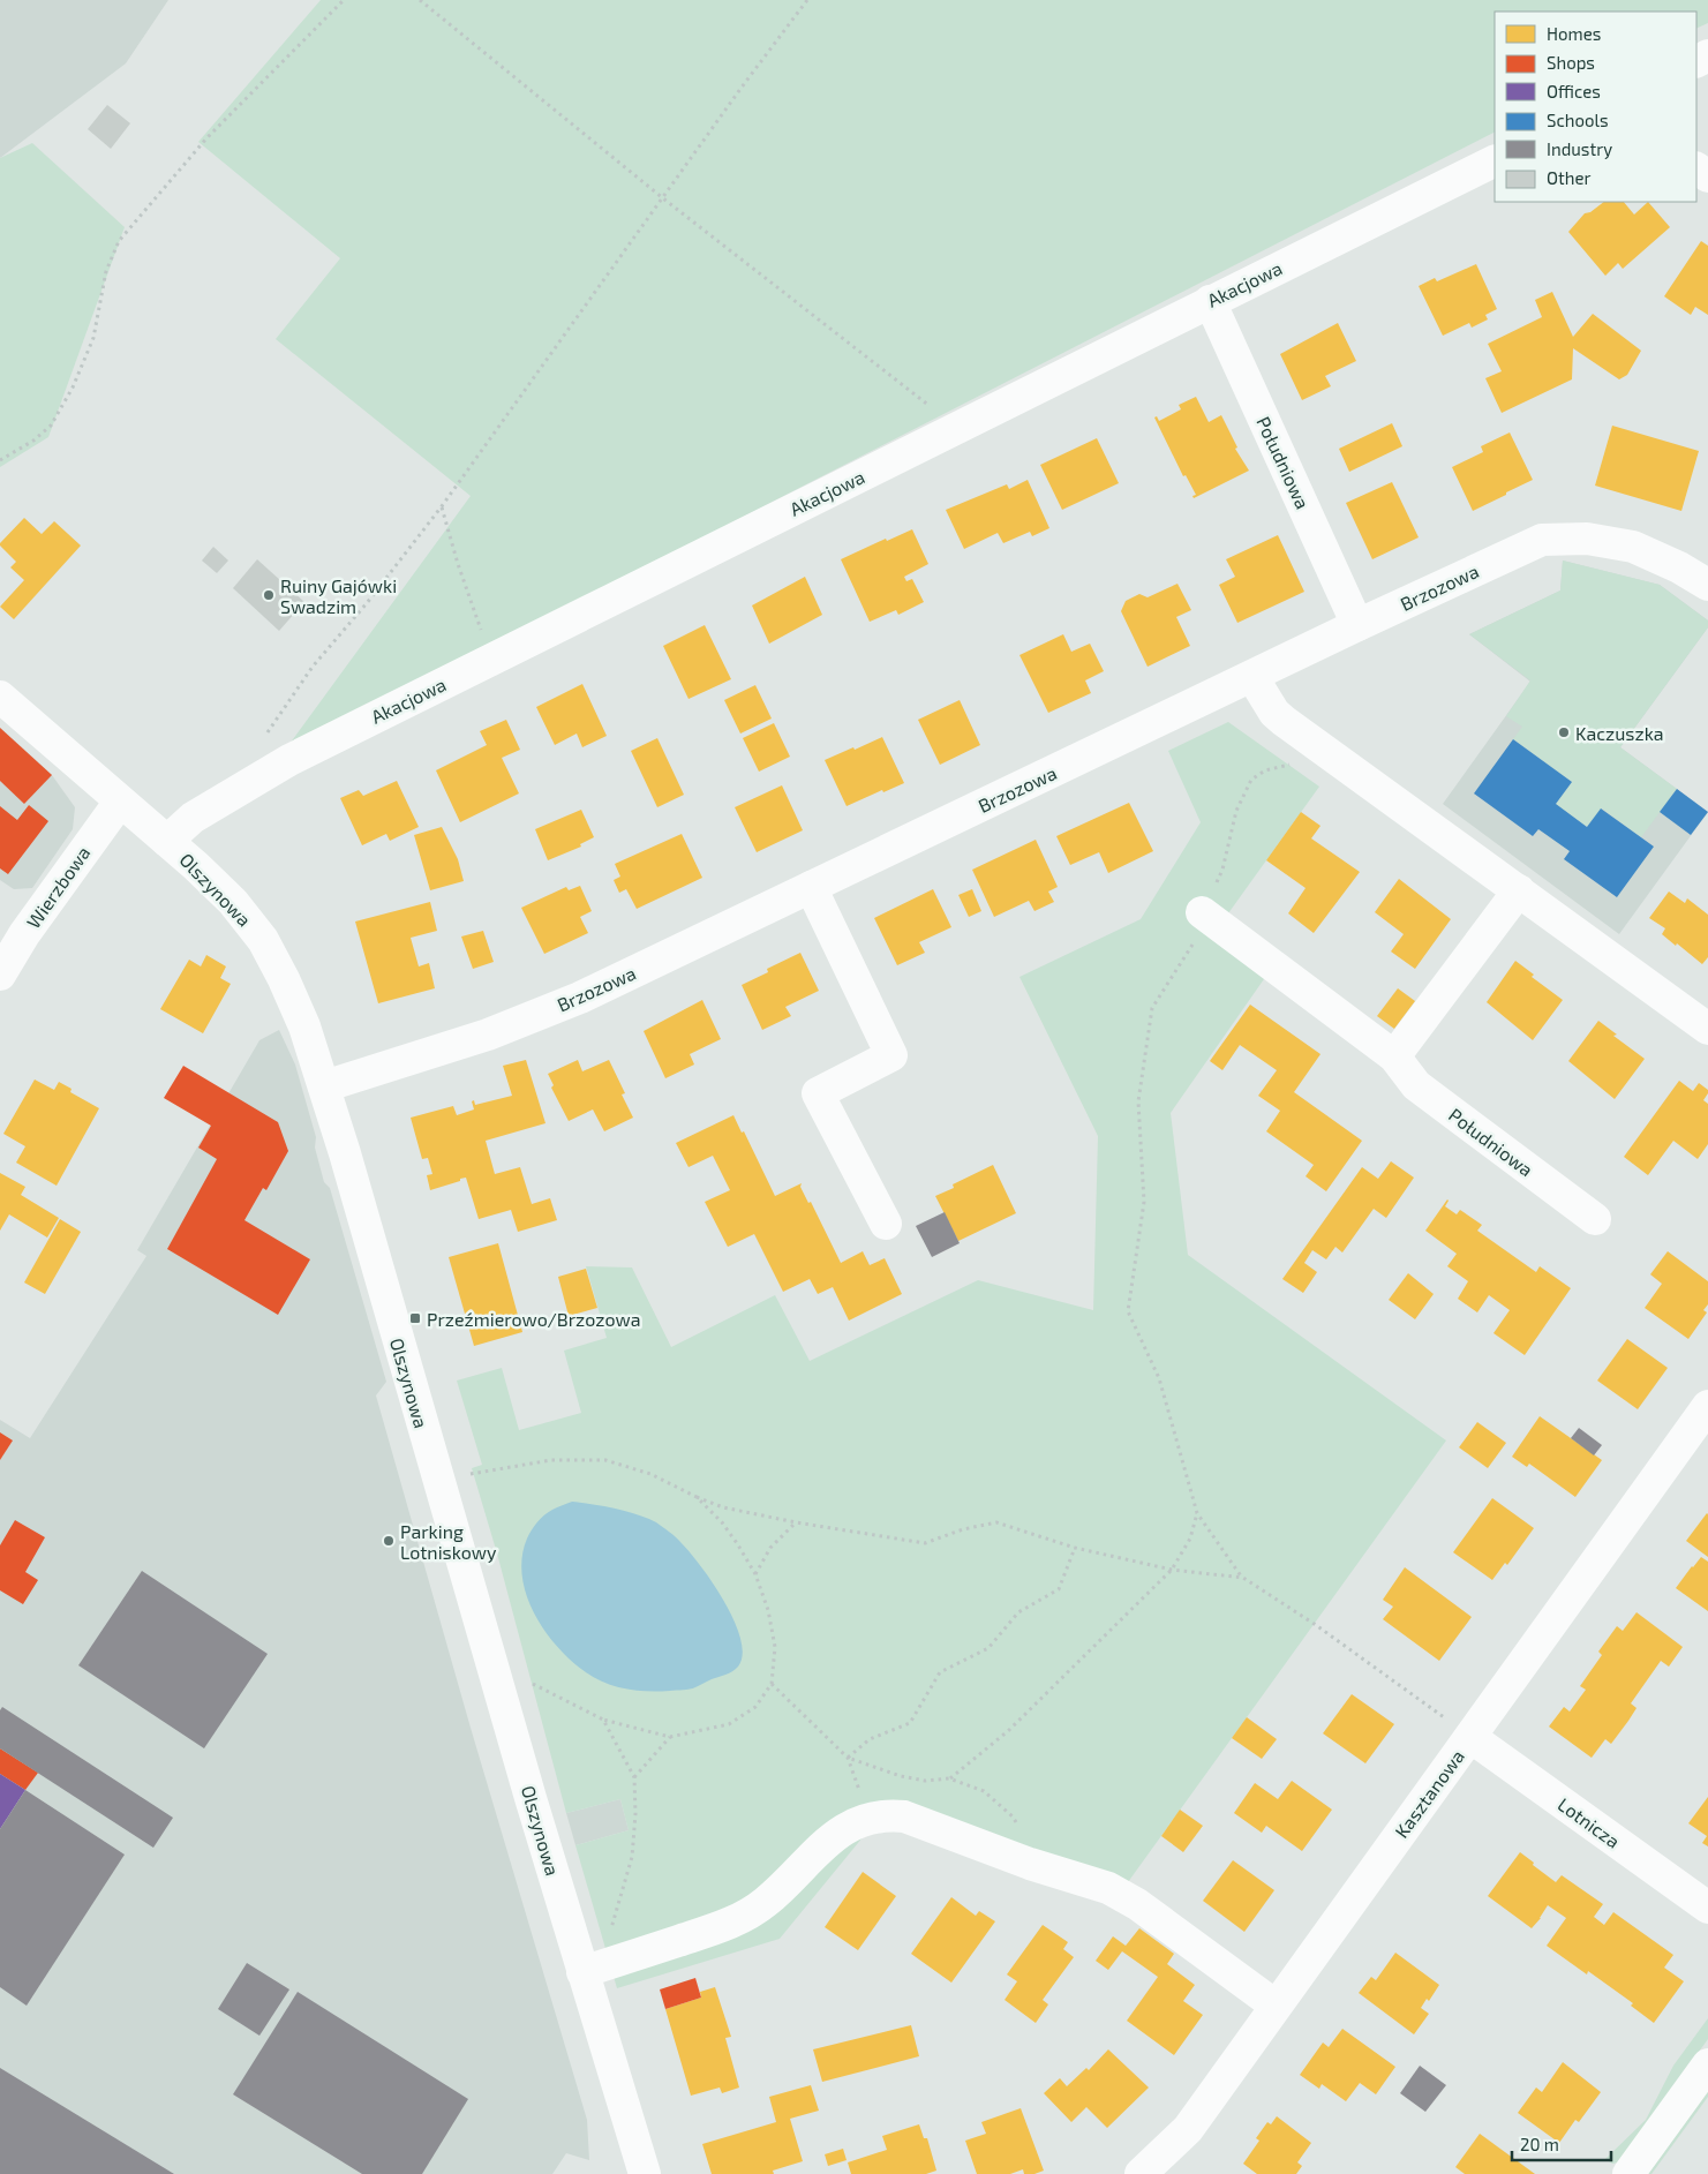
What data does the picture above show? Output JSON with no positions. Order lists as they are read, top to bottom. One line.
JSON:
{"streets":{"street":["Akacjowa","Południowa","Brzozowa","Wierzbowa","Olszynowa","Kasztanowa","Lotnicza"]},"crossings":[["Akacjowa","Południowa"],["Akacjowa","Olszynowa"],["Południowa","Brzozowa"],["Brzozowa","Olszynowa"],["Wierzbowa","Olszynowa"],["Kasztanowa","Lotnicza"]],"places":{"other":["Ruiny Gajówki Swadzim","Kaczuszka","Parking Lotniskowy"],"transit":["Przeźmierowo/Brzozowa"]},"legend":["Homes","Shops","Offices","Schools","Industry","Other"],"scale_bar":"20 m"}
